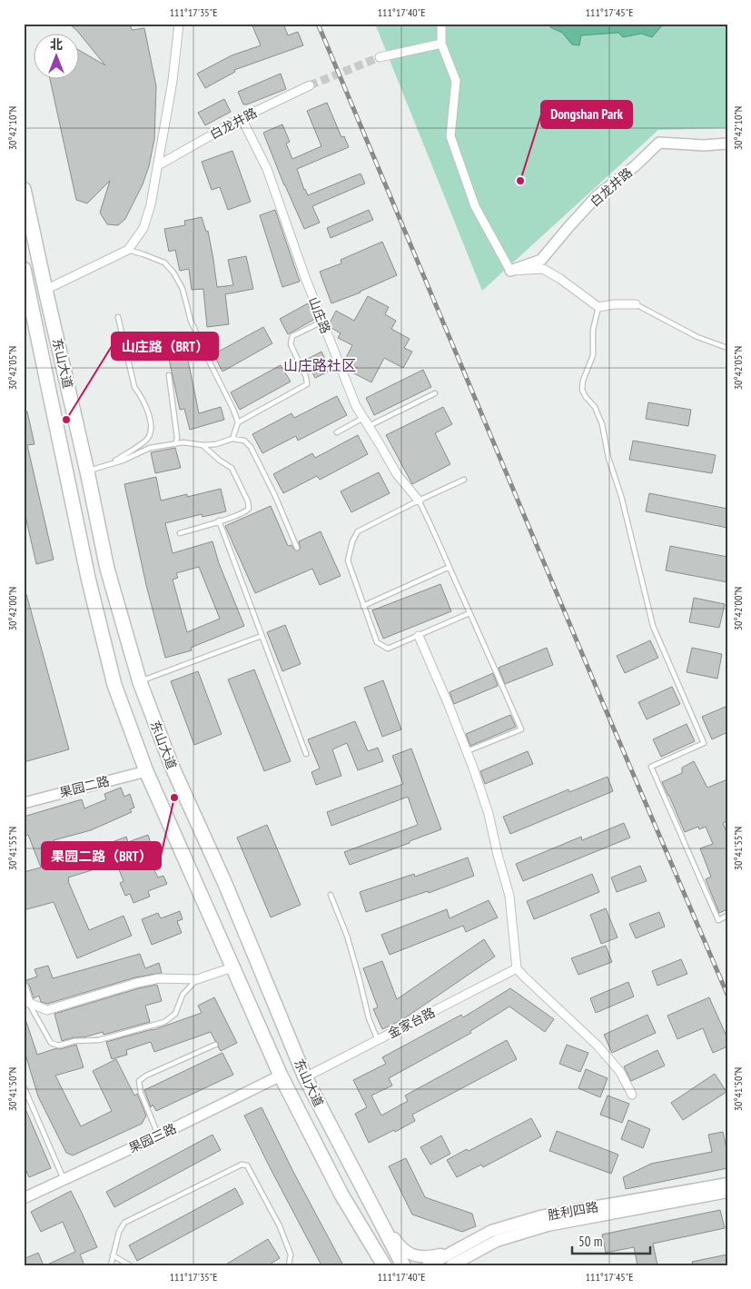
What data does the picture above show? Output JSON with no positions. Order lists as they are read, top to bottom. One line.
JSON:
{"streets":{"main road":["东山大道","胜利四路"],"street":["白龙井路","山庄路","果园二路","金家台路","果园三路"]},"crossings":[["白龙井路","山庄路"],["东山大道","果园二路"],["东山大道","金家台路"],["东山大道","果园三路"]],"districts":["山庄路社区"],"places":["Dongshan Park","山庄路（BRT）","果园二路（BRT）"],"scale_bar":"50 m","north":"top","coordinates":["111°17'35\"E","111°17'40\"E","111°17'45\"E","30°42'10\"N","30°42'05\"N","30°42'00\"N","30°41'55\"N","30°41'50\"N"]}
